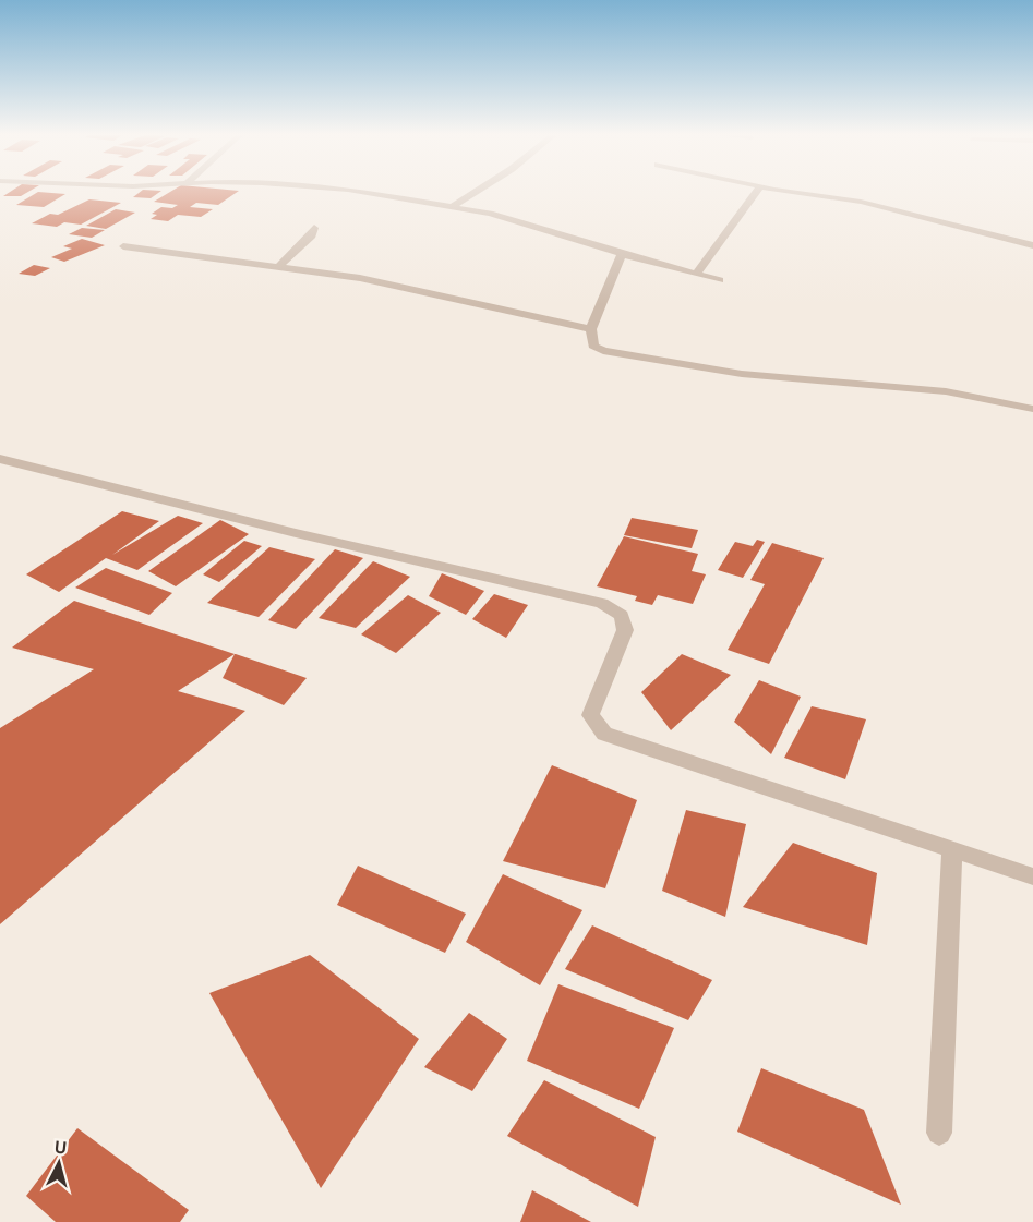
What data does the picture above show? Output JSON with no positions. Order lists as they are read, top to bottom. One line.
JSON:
{"north":"top"}
